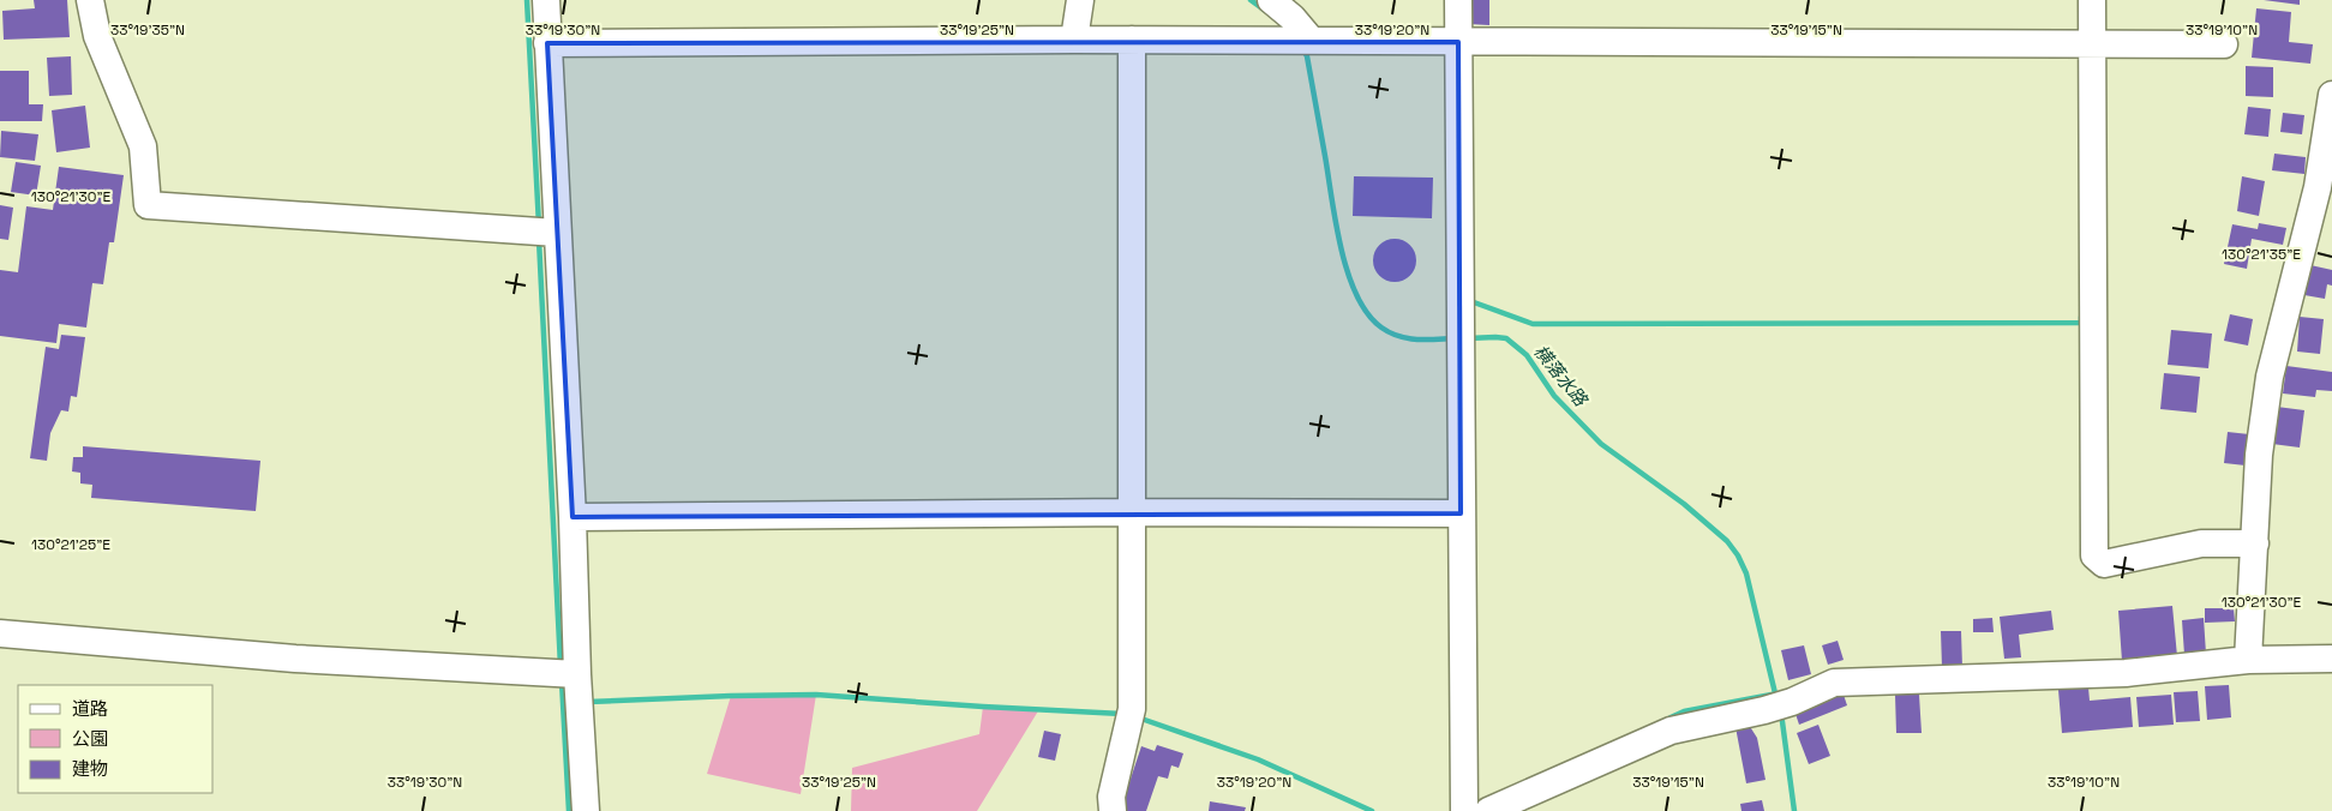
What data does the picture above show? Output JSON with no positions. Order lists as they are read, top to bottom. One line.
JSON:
{"water":["横落水路"],"legend":["道路","公園","建物"],"coordinates":["33°19'35\"N","33°19'30\"N","33°19'25\"N","33°19'20\"N","33°19'15\"N","33°19'10\"N","130°21'30\"E","130°21'35\"E","130°21'25\"E"]}
